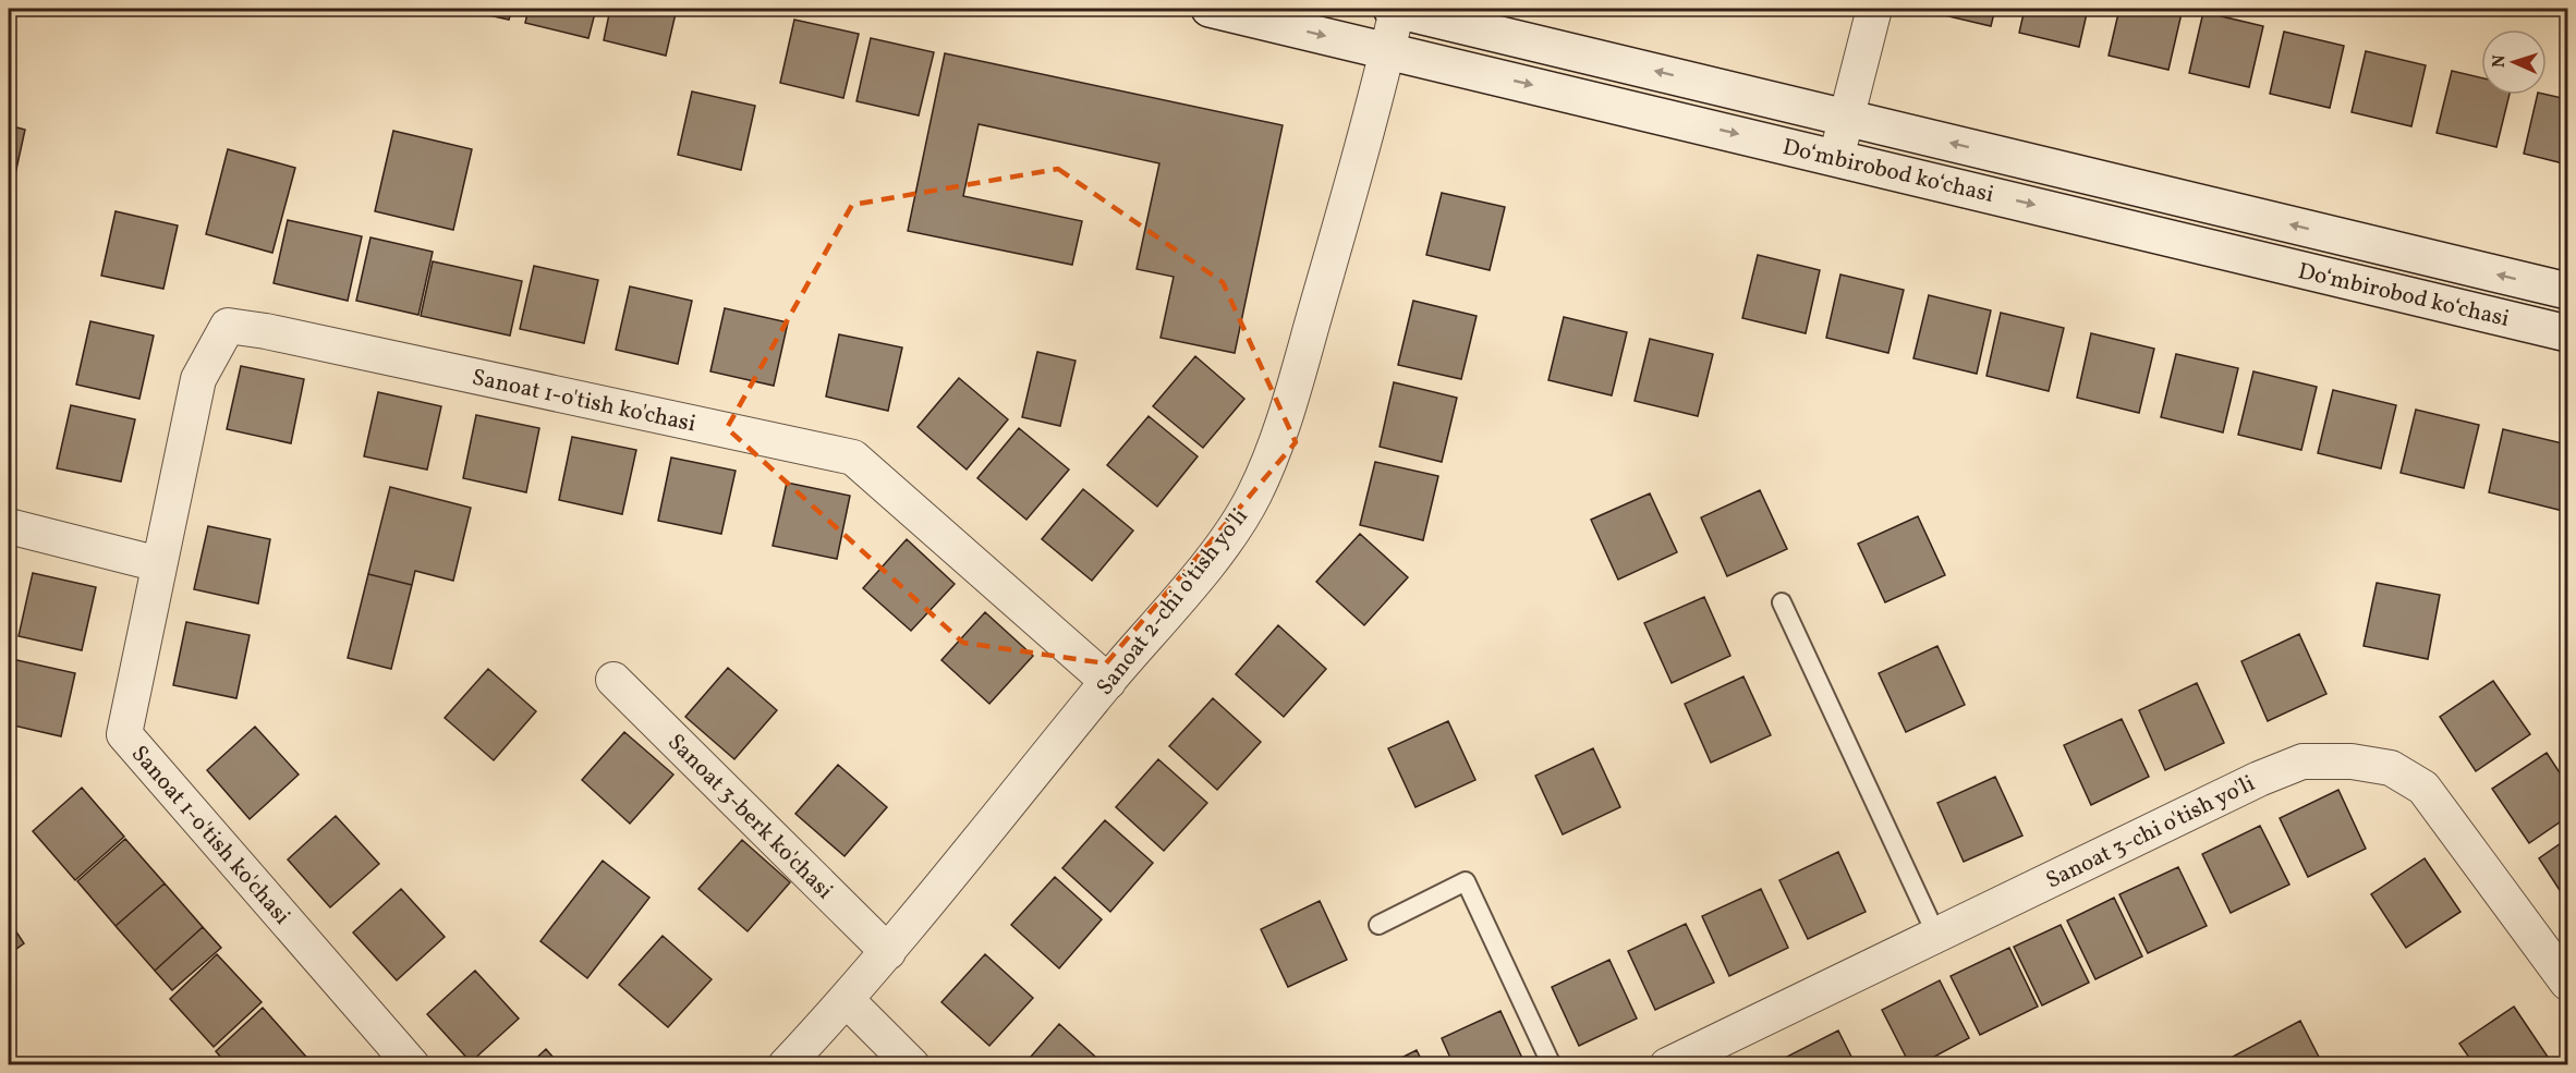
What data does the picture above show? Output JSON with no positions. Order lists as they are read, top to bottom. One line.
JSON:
{"streets":{"main road":["Doʻmbirobod koʻchasi"],"street":["Sanoat 1-o'tish ko'chasi","Sanoat 2-chi o'tish yo'li","Sanoat 3-berk ko'chasi","Sanoat 3-chi o'tish yo'li"]},"crossings":[["Doʻmbirobod koʻchasi","Sanoat 2-chi o'tish yo'li"],["Sanoat 1-o'tish ko'chasi","Sanoat 2-chi o'tish yo'li"],["Sanoat 2-chi o'tish yo'li","Sanoat 3-berk ko'chasi"]],"north":"left"}
